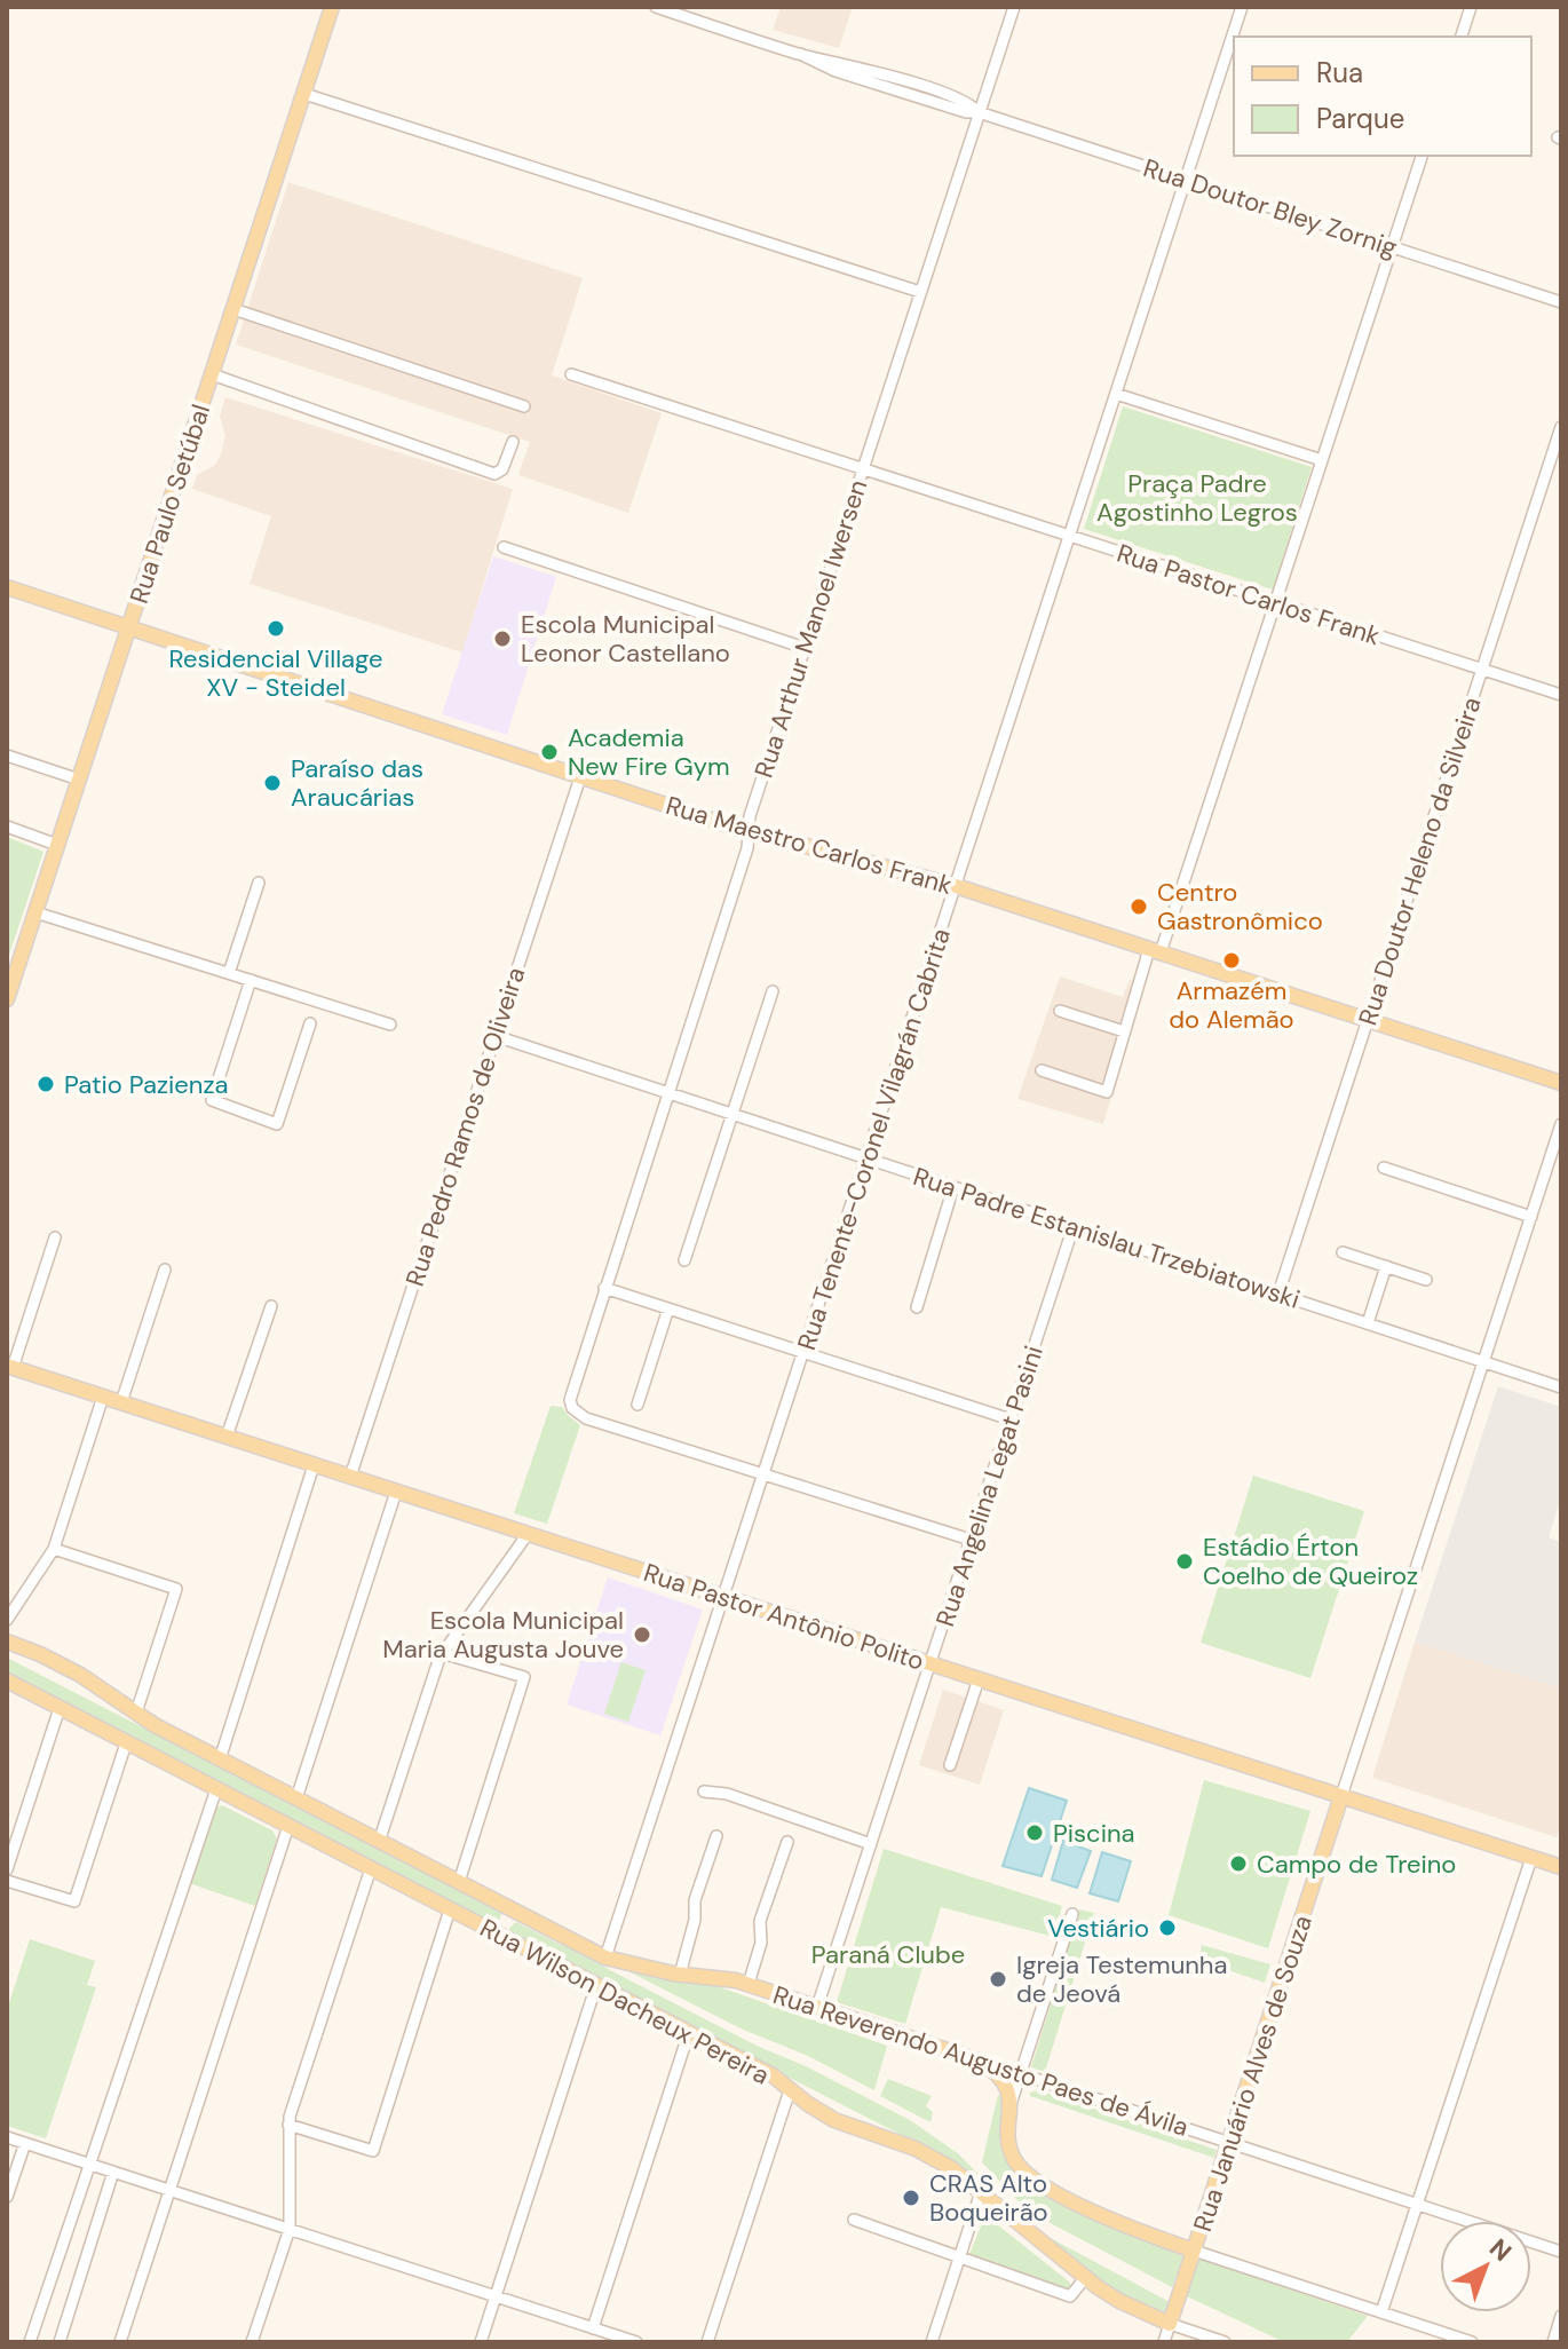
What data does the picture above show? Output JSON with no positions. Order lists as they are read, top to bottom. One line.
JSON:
{"streets":{"main road":["Rua Paulo Setúbal","Rua Maestro Carlos Frank","Rua Pastor Antônio Polito","Rua Wilson Dacheux Pereira","Rua Reverendo Augusto Paes de Ávila","Rua Januário Alves de Souza"],"street":["Rua Doutor Bley Zornig","Rua Pastor Carlos Frank","Rua Arthur Manoel Iwersen","Rua Doutor Heleno da Silveira","Rua Pedro Ramos de Oliveira","Rua Tenente-Coronel Vilagrán Cabrita","Rua Padre Estanislau Trzebiatowski","Rua Angelina Legat Pasini"]},"crossings":[["Rua Doutor Bley Zornig","Rua Arthur Manoel Iwersen"],["Rua Doutor Bley Zornig","Rua Tenente-Coronel Vilagrán Cabrita"],["Rua Paulo Setúbal","Rua Maestro Carlos Frank"],["Rua Pastor Carlos Frank","Rua Arthur Manoel Iwersen"],["Rua Pastor Carlos Frank","Rua Doutor Heleno da Silveira"],["Rua Pastor Carlos Frank","Rua Tenente-Coronel Vilagrán Cabrita"],["Rua Arthur Manoel Iwersen","Rua Maestro Carlos Frank"],["Rua Arthur Manoel Iwersen","Rua Tenente-Coronel Vilagrán Cabrita"],["Rua Arthur Manoel Iwersen","Rua Padre Estanislau Trzebiatowski"],["Rua Maestro Carlos Frank","Rua Doutor Heleno da Silveira"],["Rua Maestro Carlos Frank","Rua Pedro Ramos de Oliveira"],["Rua Maestro Carlos Frank","Rua Tenente-Coronel Vilagrán Cabrita"],["Rua Doutor Heleno da Silveira","Rua Padre Estanislau Trzebiatowski"],["Rua Pedro Ramos de Oliveira","Rua Padre Estanislau Trzebiatowski"],["Rua Pedro Ramos de Oliveira","Rua Pastor Antônio Polito"],["Rua Tenente-Coronel Vilagrán Cabrita","Rua Padre Estanislau Trzebiatowski"],["Rua Tenente-Coronel Vilagrán Cabrita","Rua Pastor Antônio Polito"],["Rua Tenente-Coronel Vilagrán Cabrita","Rua Wilson Dacheux Pereira"],["Rua Tenente-Coronel Vilagrán Cabrita","Rua Reverendo Augusto Paes de Ávila"],["Rua Padre Estanislau Trzebiatowski","Rua Angelina Legat Pasini"],["Rua Padre Estanislau Trzebiatowski","Rua Januário Alves de Souza"],["Rua Angelina Legat Pasini","Rua Pastor Antônio Polito"],["Rua Angelina Legat Pasini","Rua Reverendo Augusto Paes de Ávila"],["Rua Pastor Antônio Polito","Rua Januário Alves de Souza"],["Rua Wilson Dacheux Pereira","Rua Reverendo Augusto Paes de Ávila"],["Rua Wilson Dacheux Pereira","Rua Januário Alves de Souza"],["Rua Reverendo Augusto Paes de Ávila","Rua Januário Alves de Souza"]],"parks":["Praça Padre Agostinho Legros","Paraná Clube"],"places":["Residencial Village XV - Steidel","Escola Municipal Leonor Castellano","Academia New Fire Gym","Paraíso das Araucárias","Centro Gastronômico","Armazém do Alemão","Patio Pazienza","Estádio Érton Coelho de Queiroz","Escola Municipal Maria Augusta Jouve","Piscina","Campo de Treino","Vestiário","Igreja Testemunha de Jeová","CRAS Alto Boqueirão"],"legend":["Rua","Parque"],"north":"top right"}
